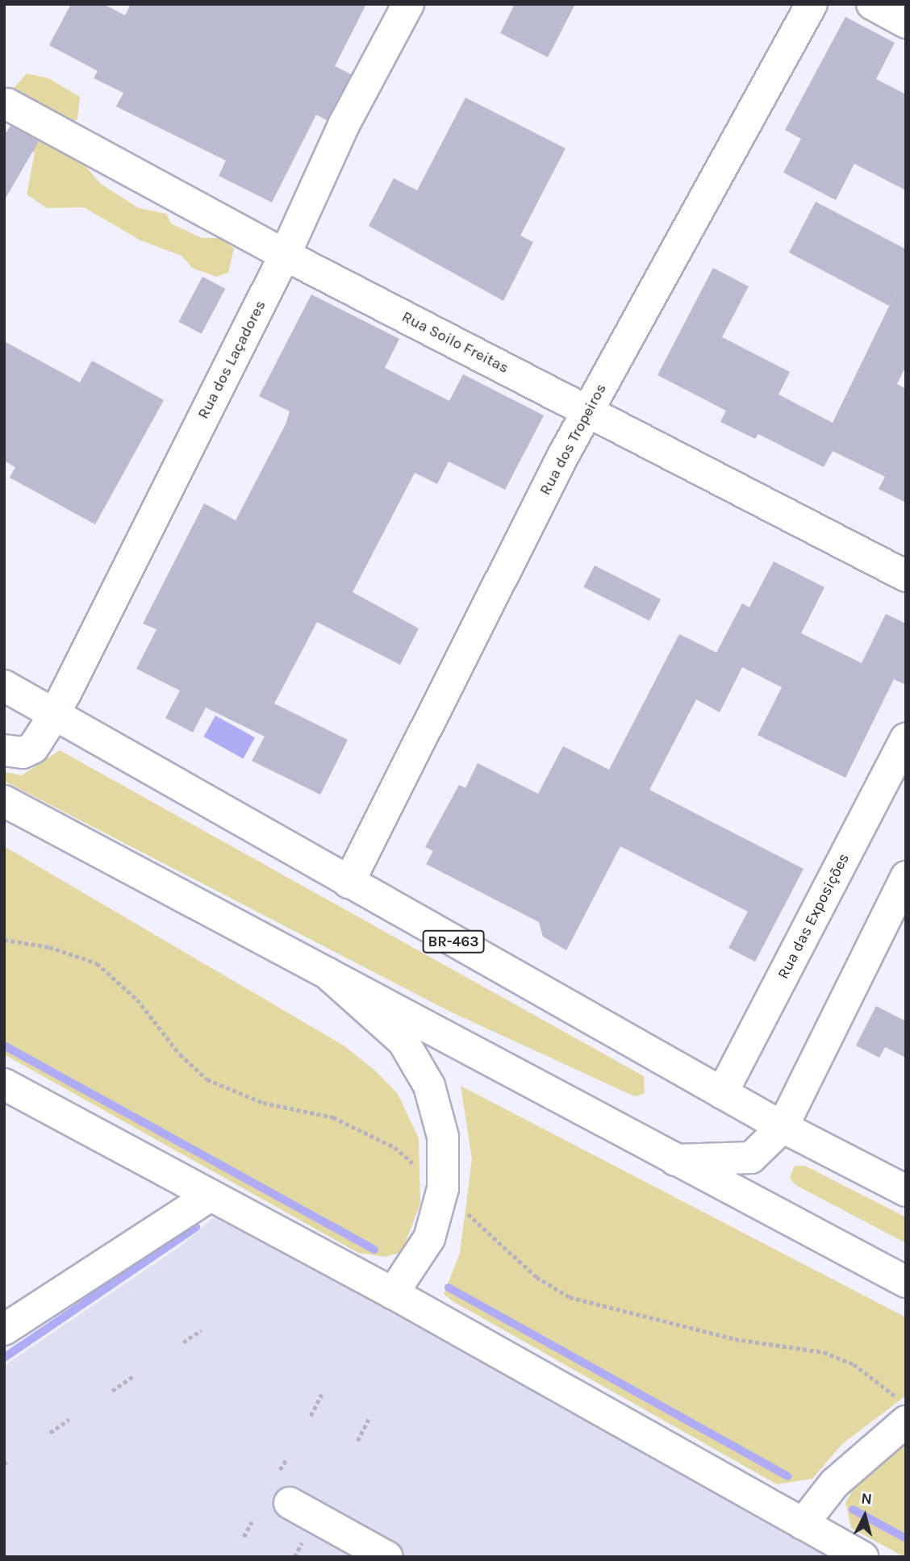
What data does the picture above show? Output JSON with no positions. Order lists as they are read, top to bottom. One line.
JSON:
{"streets":{"main road":["Rua Soilo Freitas","Rua dos Laçadores","Rua dos Tropeiros","Rua das Exposições","BR-463"]},"crossings":[["Rua Soilo Freitas","Rua dos Laçadores"],["Rua Soilo Freitas","Rua dos Tropeiros"],["Rua dos Laçadores","BR-463"],["Rua dos Tropeiros","BR-463"],["Rua das Exposições","BR-463"]],"north":"top"}
